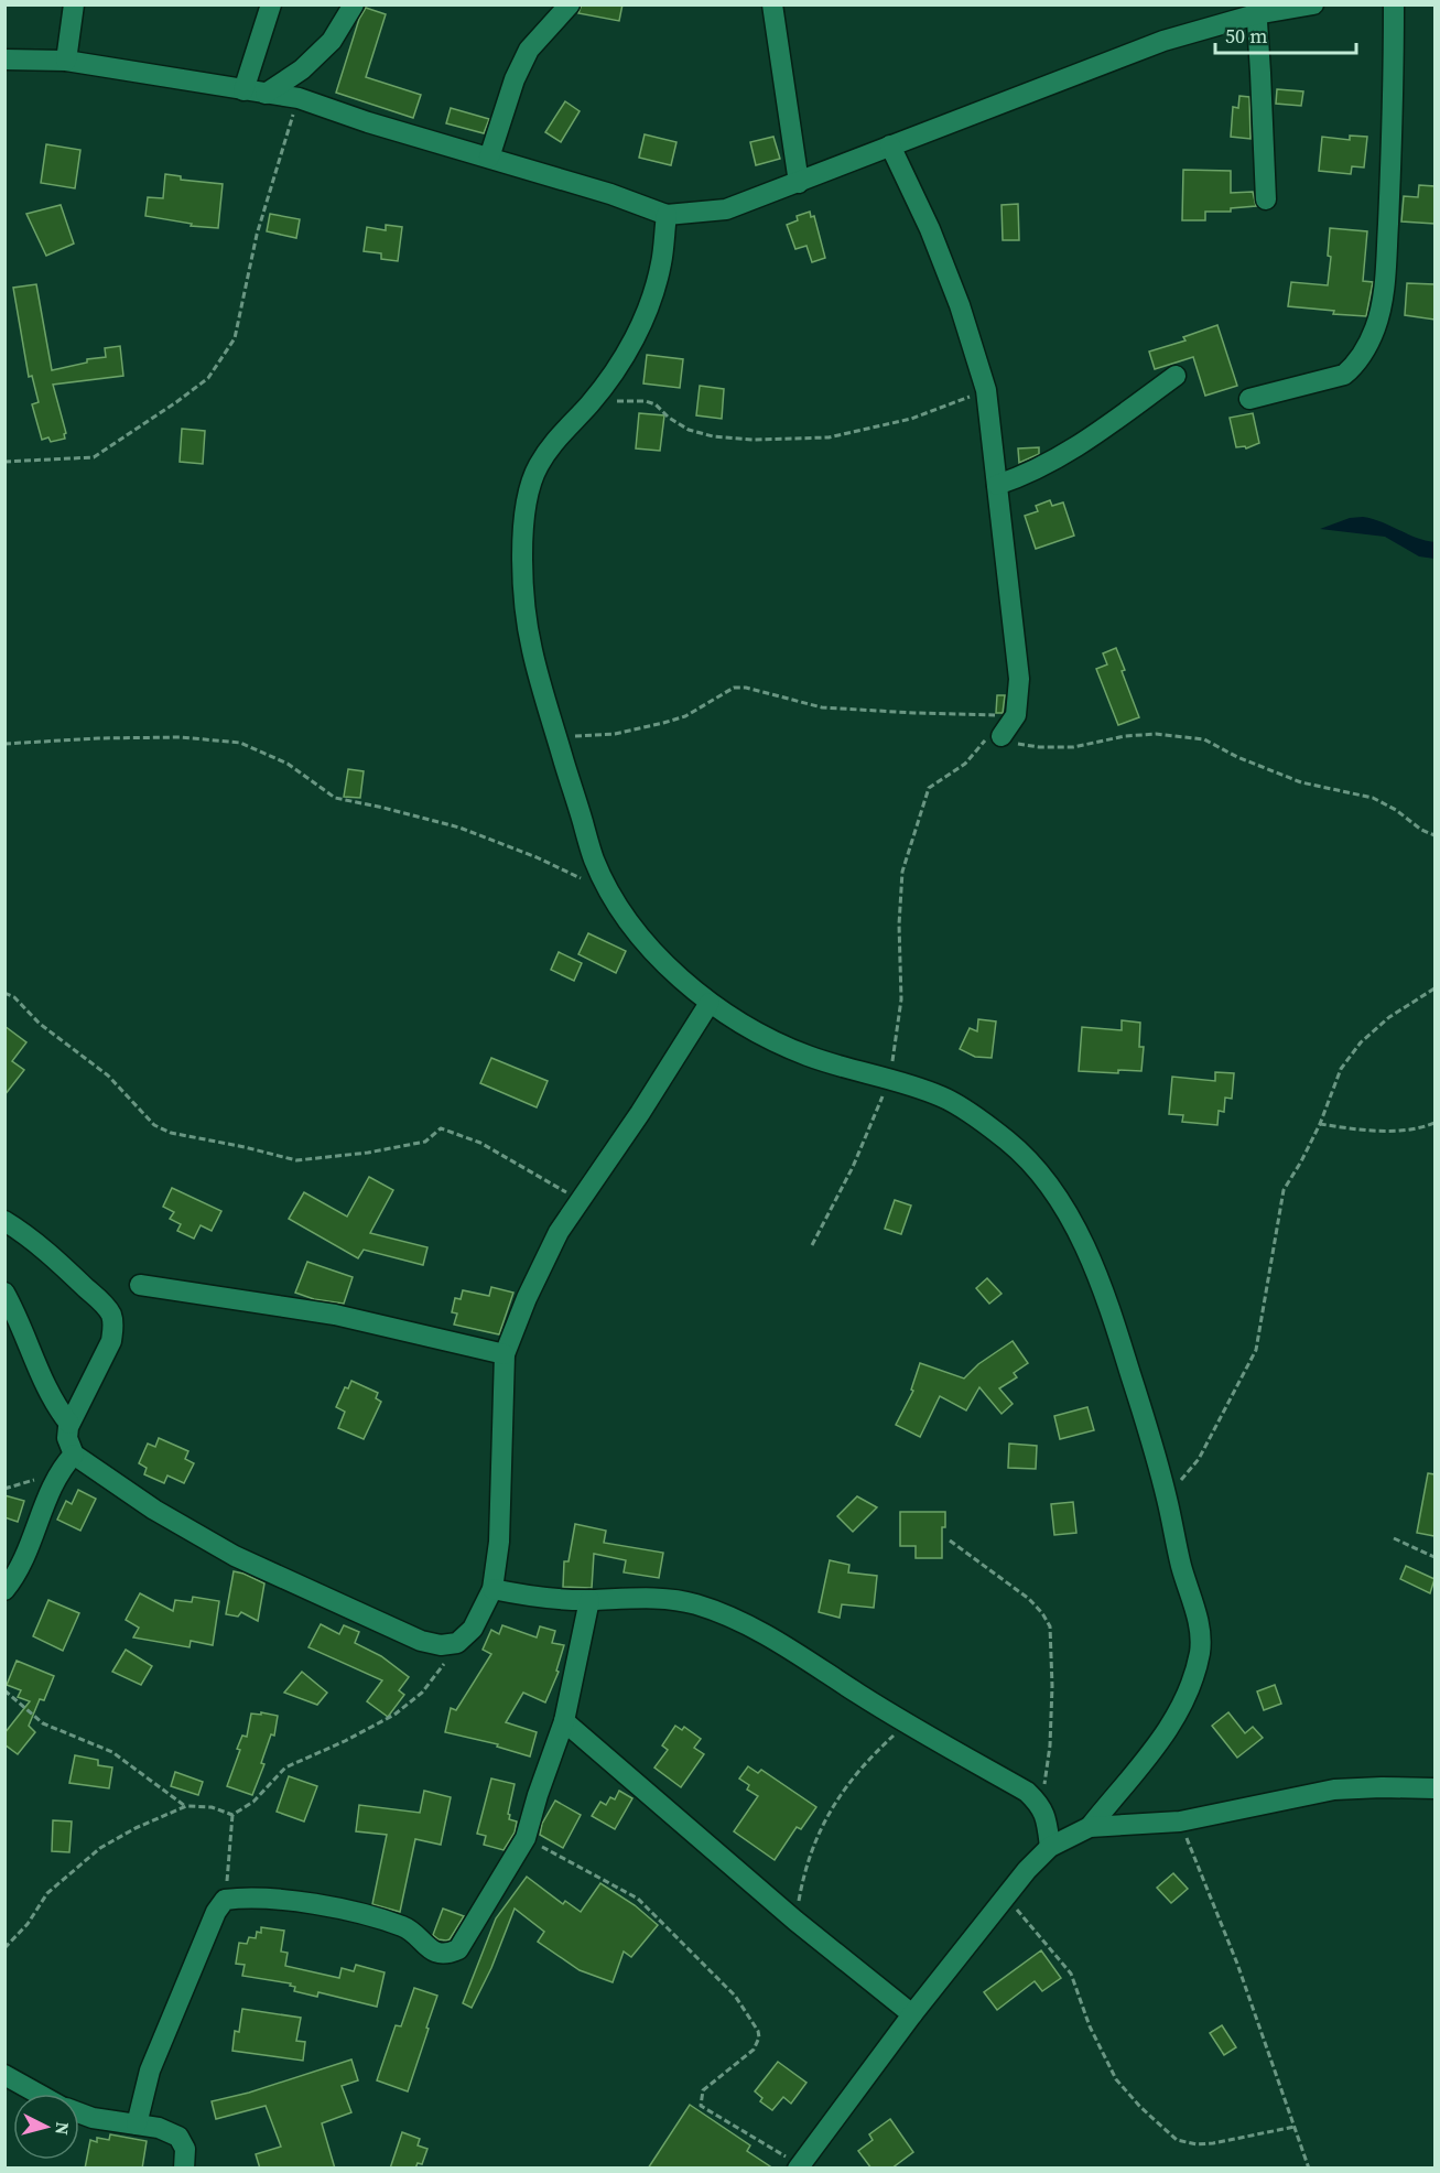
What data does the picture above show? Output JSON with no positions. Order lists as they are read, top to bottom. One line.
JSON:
{"scale_bar":"50 m","north":"right"}
